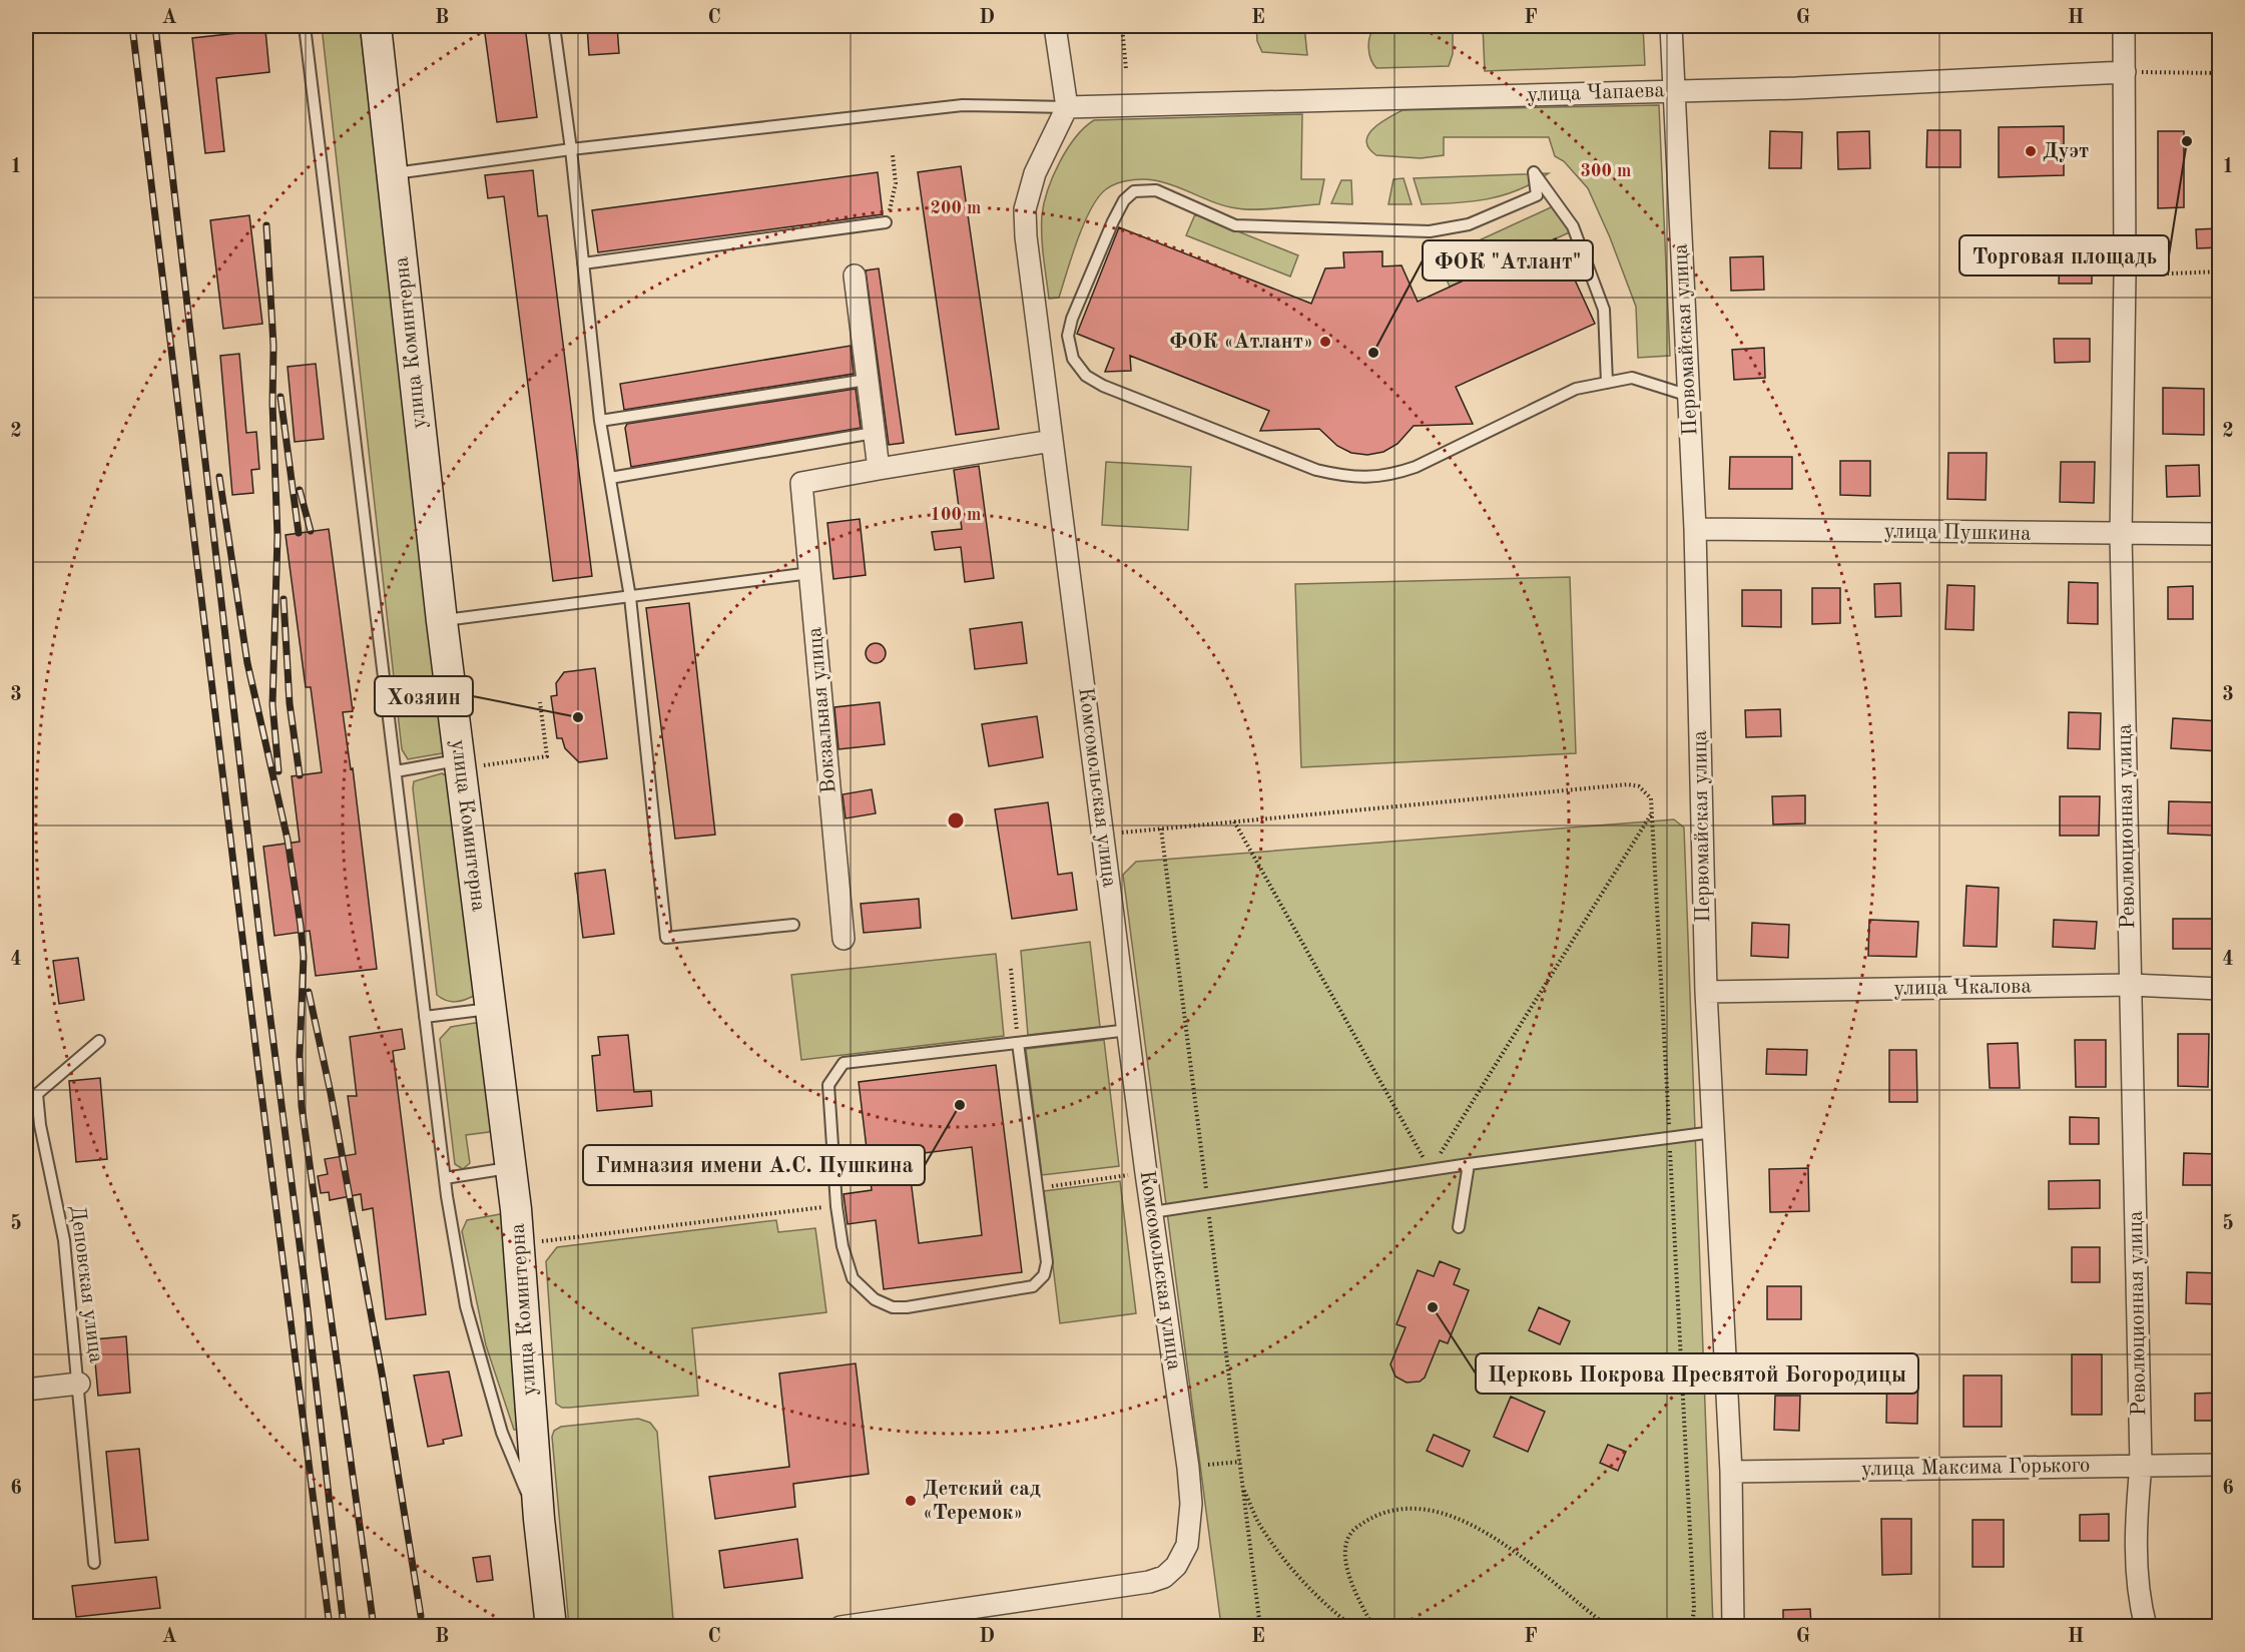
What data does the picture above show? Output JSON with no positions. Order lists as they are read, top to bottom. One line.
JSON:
{"streets":{"street":["улица Чапаева","Первомайская улица","улица Коминтерна","улица Пушкина","Вокзальная улица","Комсомольская улица","Революционная улица","улица Чкалова","улица Максима Горького"],"lane":["Деповская улица"]},"crossings":[["улица Чапаева","Первомайская улица"],["улица Чапаева","Комсомольская улица"],["улица Чапаева","Революционная улица"],["Первомайская улица","улица Пушкина"],["Первомайская улица","улица Чкалова"],["Первомайская улица","улица Максима Горького"],["улица Пушкина","Революционная улица"],["Революционная улица","улица Чкалова"],["Революционная улица","улица Максима Горького"]],"places":["Торговая площадь","Дуэт","ФОК «Атлант»","ФОК \"Атлант\"","Хозяин","Гимназия имени А.С. Пушкина","Церковь Покрова Пресвятой Богородицы","Детский сад «Теремок»"],"grid":{"columns":["A","B","C","D","E","F","G","H"],"rows":["1","2","3","4","5","6"]},"rings":["300 m","200 m","100 m"]}
